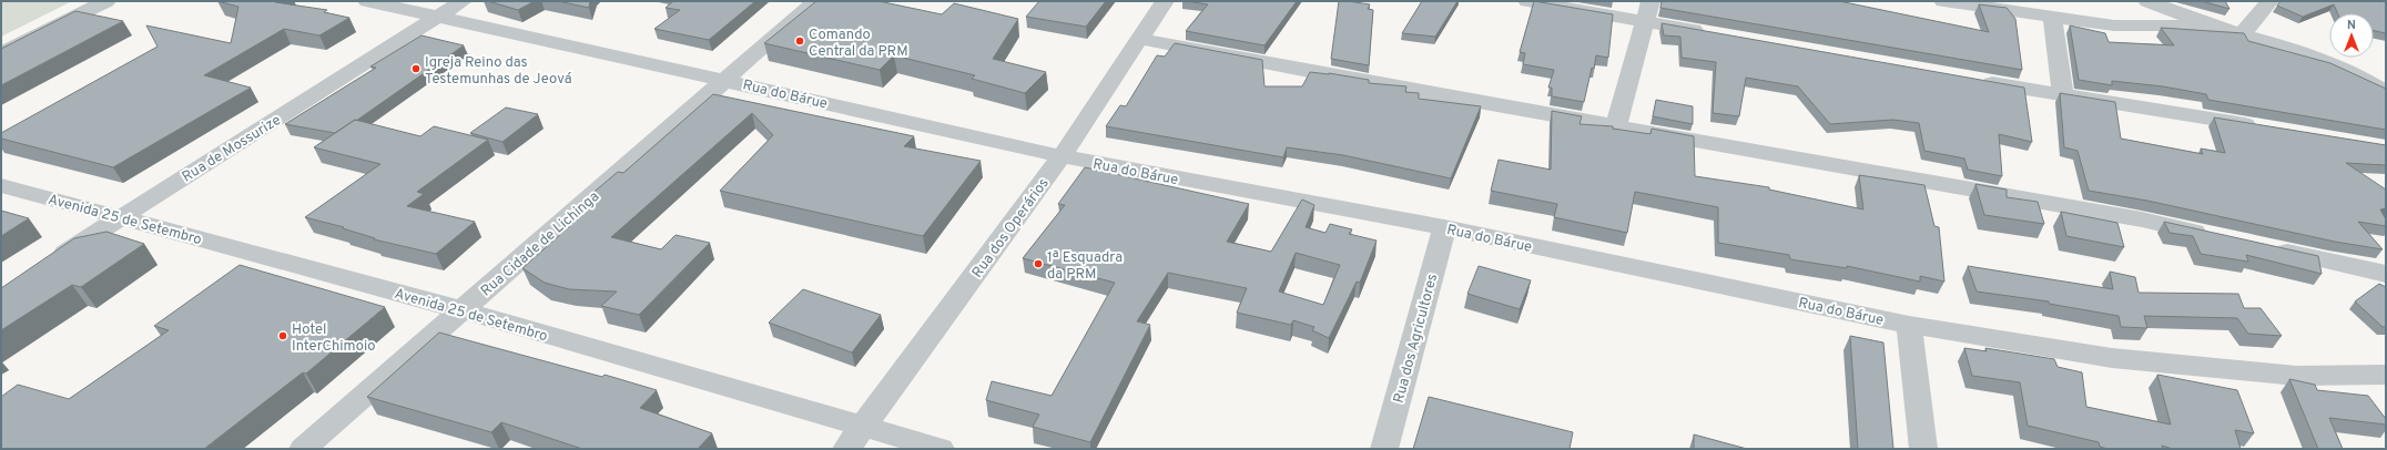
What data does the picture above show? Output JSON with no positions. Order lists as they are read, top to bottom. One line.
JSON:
{"streets":{"street":["Rua do Bárue","Rua de Mossurize","Avenida 25 de Setembro","Rua dos Operários","Rua Cidade de Lichinga","Rua dos Agricultores"]},"crossings":[["Rua do Bárue","Rua de Mossurize"],["Rua do Bárue","Rua dos Operários"],["Rua do Bárue","Rua Cidade de Lichinga"],["Rua do Bárue","Rua dos Agricultores"],["Rua de Mossurize","Avenida 25 de Setembro"],["Avenida 25 de Setembro","Rua dos Operários"],["Avenida 25 de Setembro","Rua Cidade de Lichinga"]],"places":["Comando Central da PRM","Igreja Reino das Testemunhas de Jeová","1ª Esquadra da PRM","Hotel InterChimoio"],"north":"top"}
